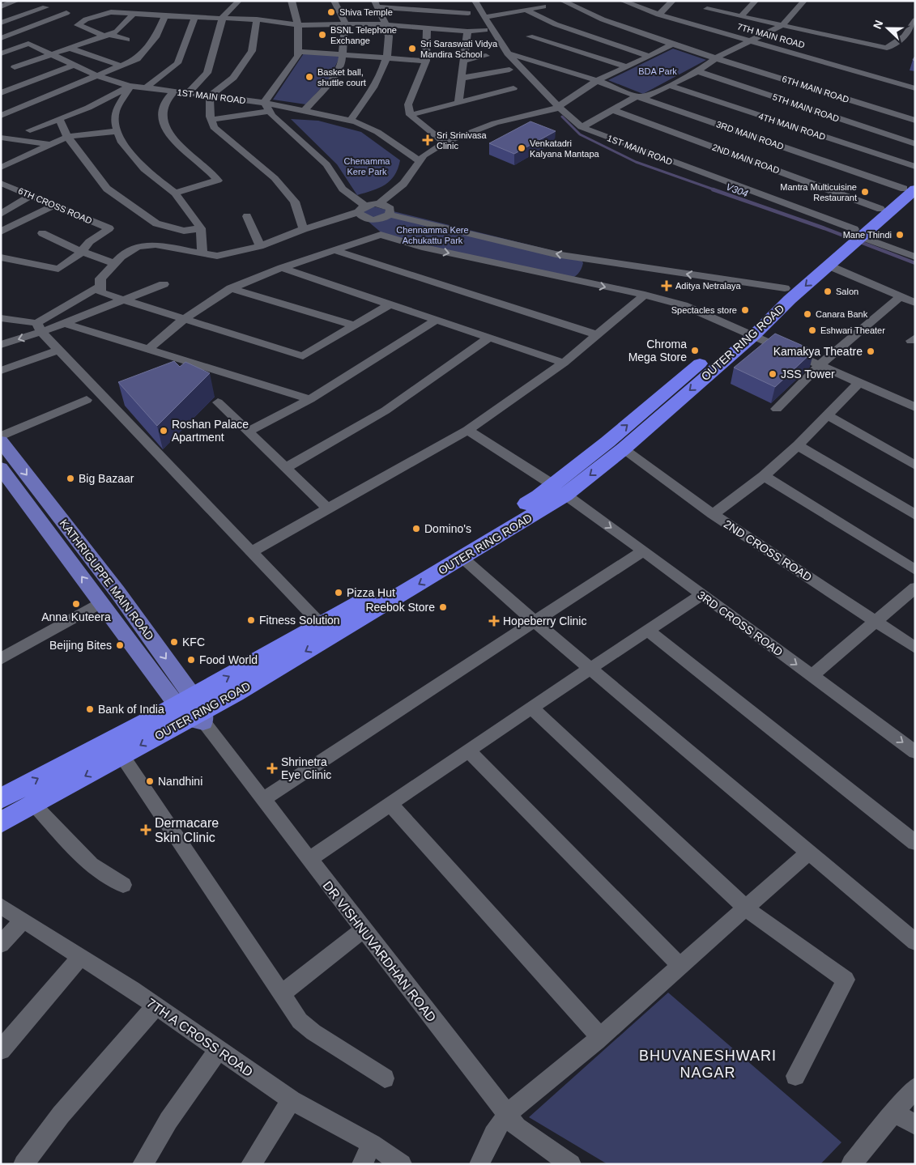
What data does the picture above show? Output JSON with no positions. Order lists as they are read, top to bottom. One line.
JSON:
{"streets":{"highway":["OUTER RING ROAD"],"main road":["KATHRIGUPPE MAIN ROAD"],"street":["7TH MAIN ROAD","6TH MAIN ROAD","1ST MAIN ROAD","5TH MAIN ROAD","4TH MAIN ROAD","3RD MAIN ROAD","2ND MAIN ROAD","6TH CROSS ROAD","2ND CROSS ROAD","3RD CROSS ROAD","DR VISHNUVARDHAN ROAD","7TH A CROSS ROAD"]},"crossings":[["1ST MAIN ROAD","3RD MAIN ROAD"],["1ST MAIN ROAD","OUTER RING ROAD"],["3RD MAIN ROAD","OUTER RING ROAD"],["2ND MAIN ROAD","OUTER RING ROAD"],["OUTER RING ROAD","2ND CROSS ROAD"],["OUTER RING ROAD","KATHRIGUPPE MAIN ROAD"],["OUTER RING ROAD","3RD CROSS ROAD"],["OUTER RING ROAD","DR VISHNUVARDHAN ROAD"],["KATHRIGUPPE MAIN ROAD","DR VISHNUVARDHAN ROAD"]],"districts":["BHUVANESHWARI NAGAR"],"water":["V304"],"parks":["BDA Park","Chenamma Kere Park","Chennamma Kere Achukattu Park"],"places":{"other":["Shiva Temple","BSNL Telephone Exchange","Sri Saraswati Vidya Mandira School","Basket ball, shuttle court","Venkatadri Kalyana Mantapa","Mantra Multicuisine Restaurant","Mane Thindi","Salon","Spectacles store","Canara Bank","Eshwari Theater","Chroma Mega Store","Kamakya Theatre","JSS Tower","Roshan Palace Apartment","Big Bazaar","Domino's","Pizza Hut","Anna Kuteera","Reebok Store","Fitness Solution","KFC","Beijing Bites","Food World","Bank of India","Nandhini"],"health":["Sri Srinivasa Clinic","Aditya Netralaya","Hopeberry Clinic","Shrinetra Eye Clinic","Dermacare Skin Clinic"]},"north":"left"}
